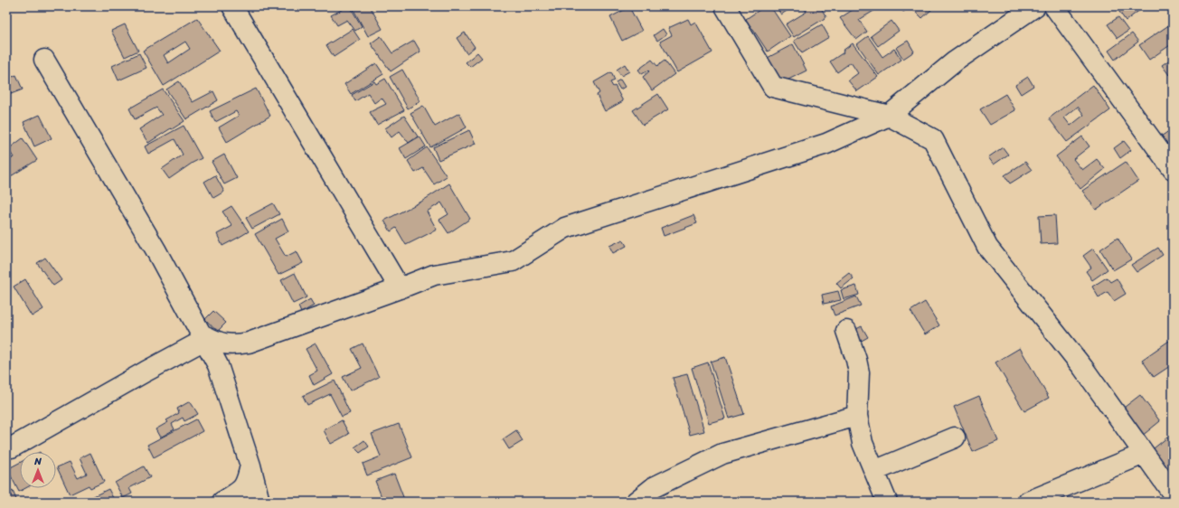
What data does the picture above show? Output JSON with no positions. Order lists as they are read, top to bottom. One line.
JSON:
{"north":"top"}
